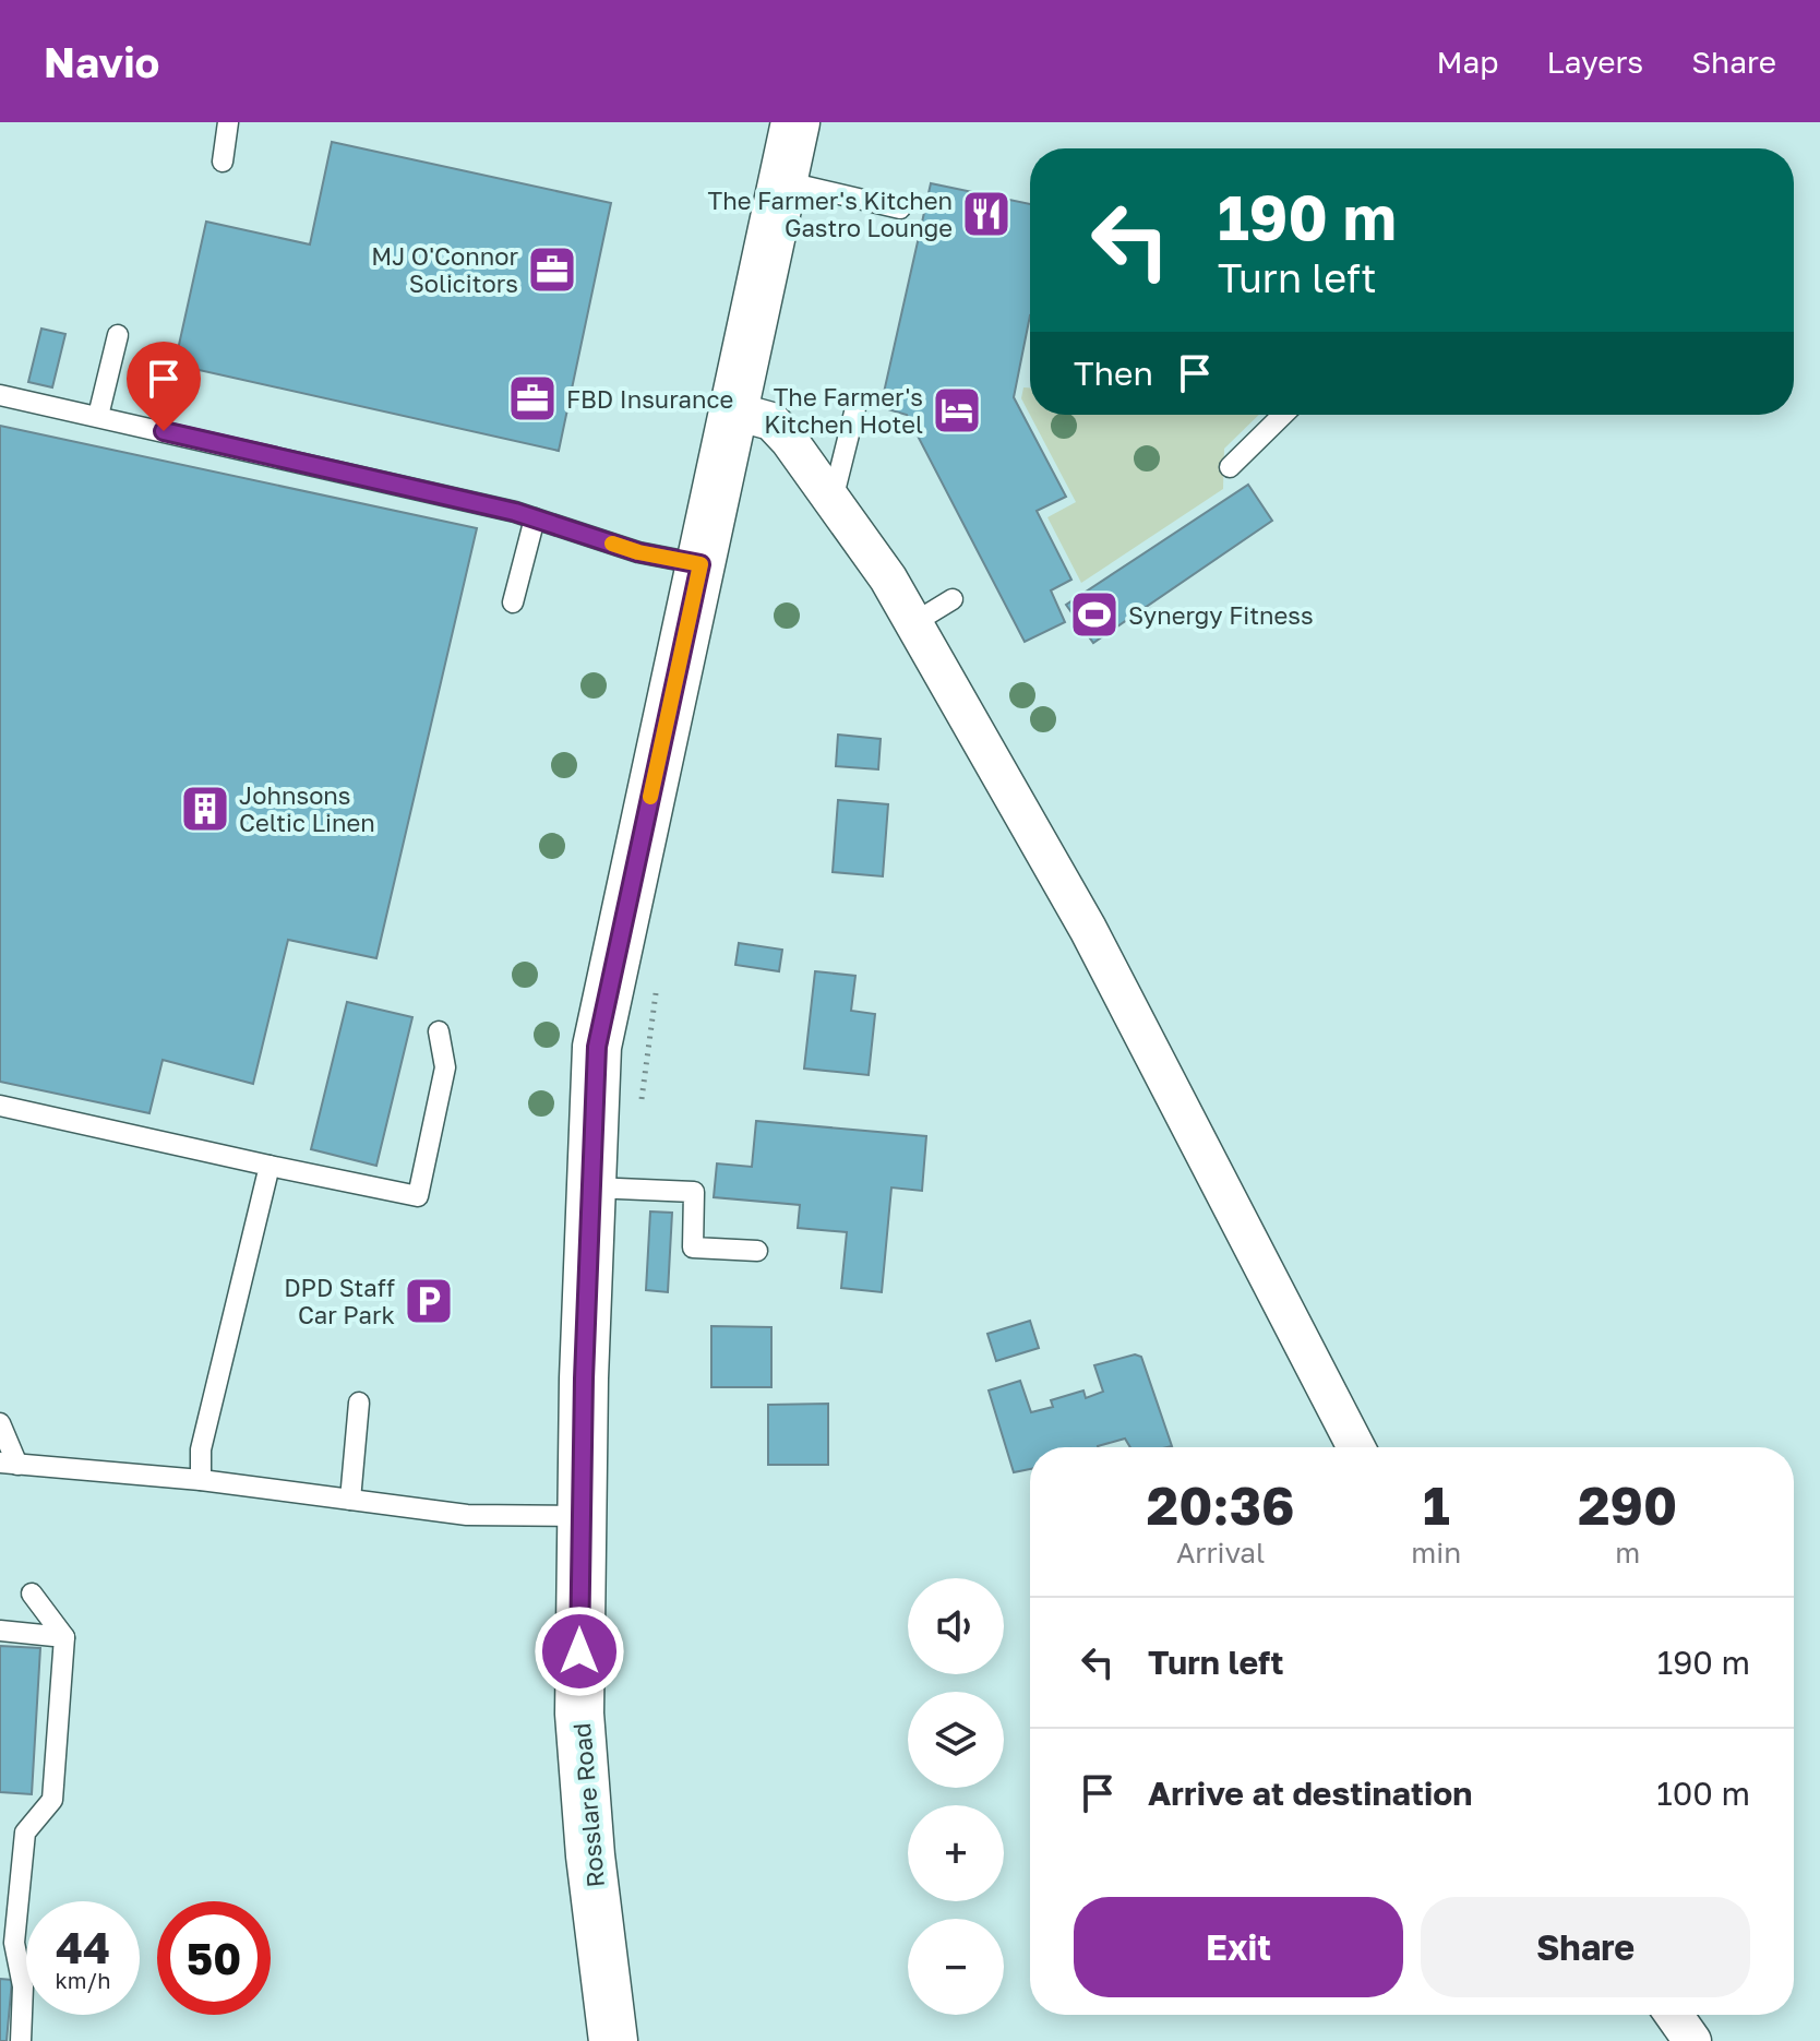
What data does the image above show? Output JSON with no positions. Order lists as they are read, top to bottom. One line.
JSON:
{"streets":{"main road":["Rosslare Road"]},"places":{"restaurant":["The Farmer's Kitchen Gastro Lounge"],"office":["MJ O'Connor Solicitors","FBD Insurance"],"hotel":["The Farmer's Kitchen Hotel"],"sports":["Synergy Fitness"],"building":["Johnsons Celtic Linen"],"parking":["DPD Staff Car Park"]},"page":{"header":"Navio","nav":["Map","Layers","Share"],"turn":["190 m","Turn left"],"then":"Then","eta":["20:36","Arrival","1","min","290","m"],"map_buttons":["+","−"],"list":[{"name":"Turn left","value":"190 m"},{"name":"Arrive at destination","value":"100 m"}],"buttons":["Exit","Share"],"speed":"44 km/h","limit":"50"}}
